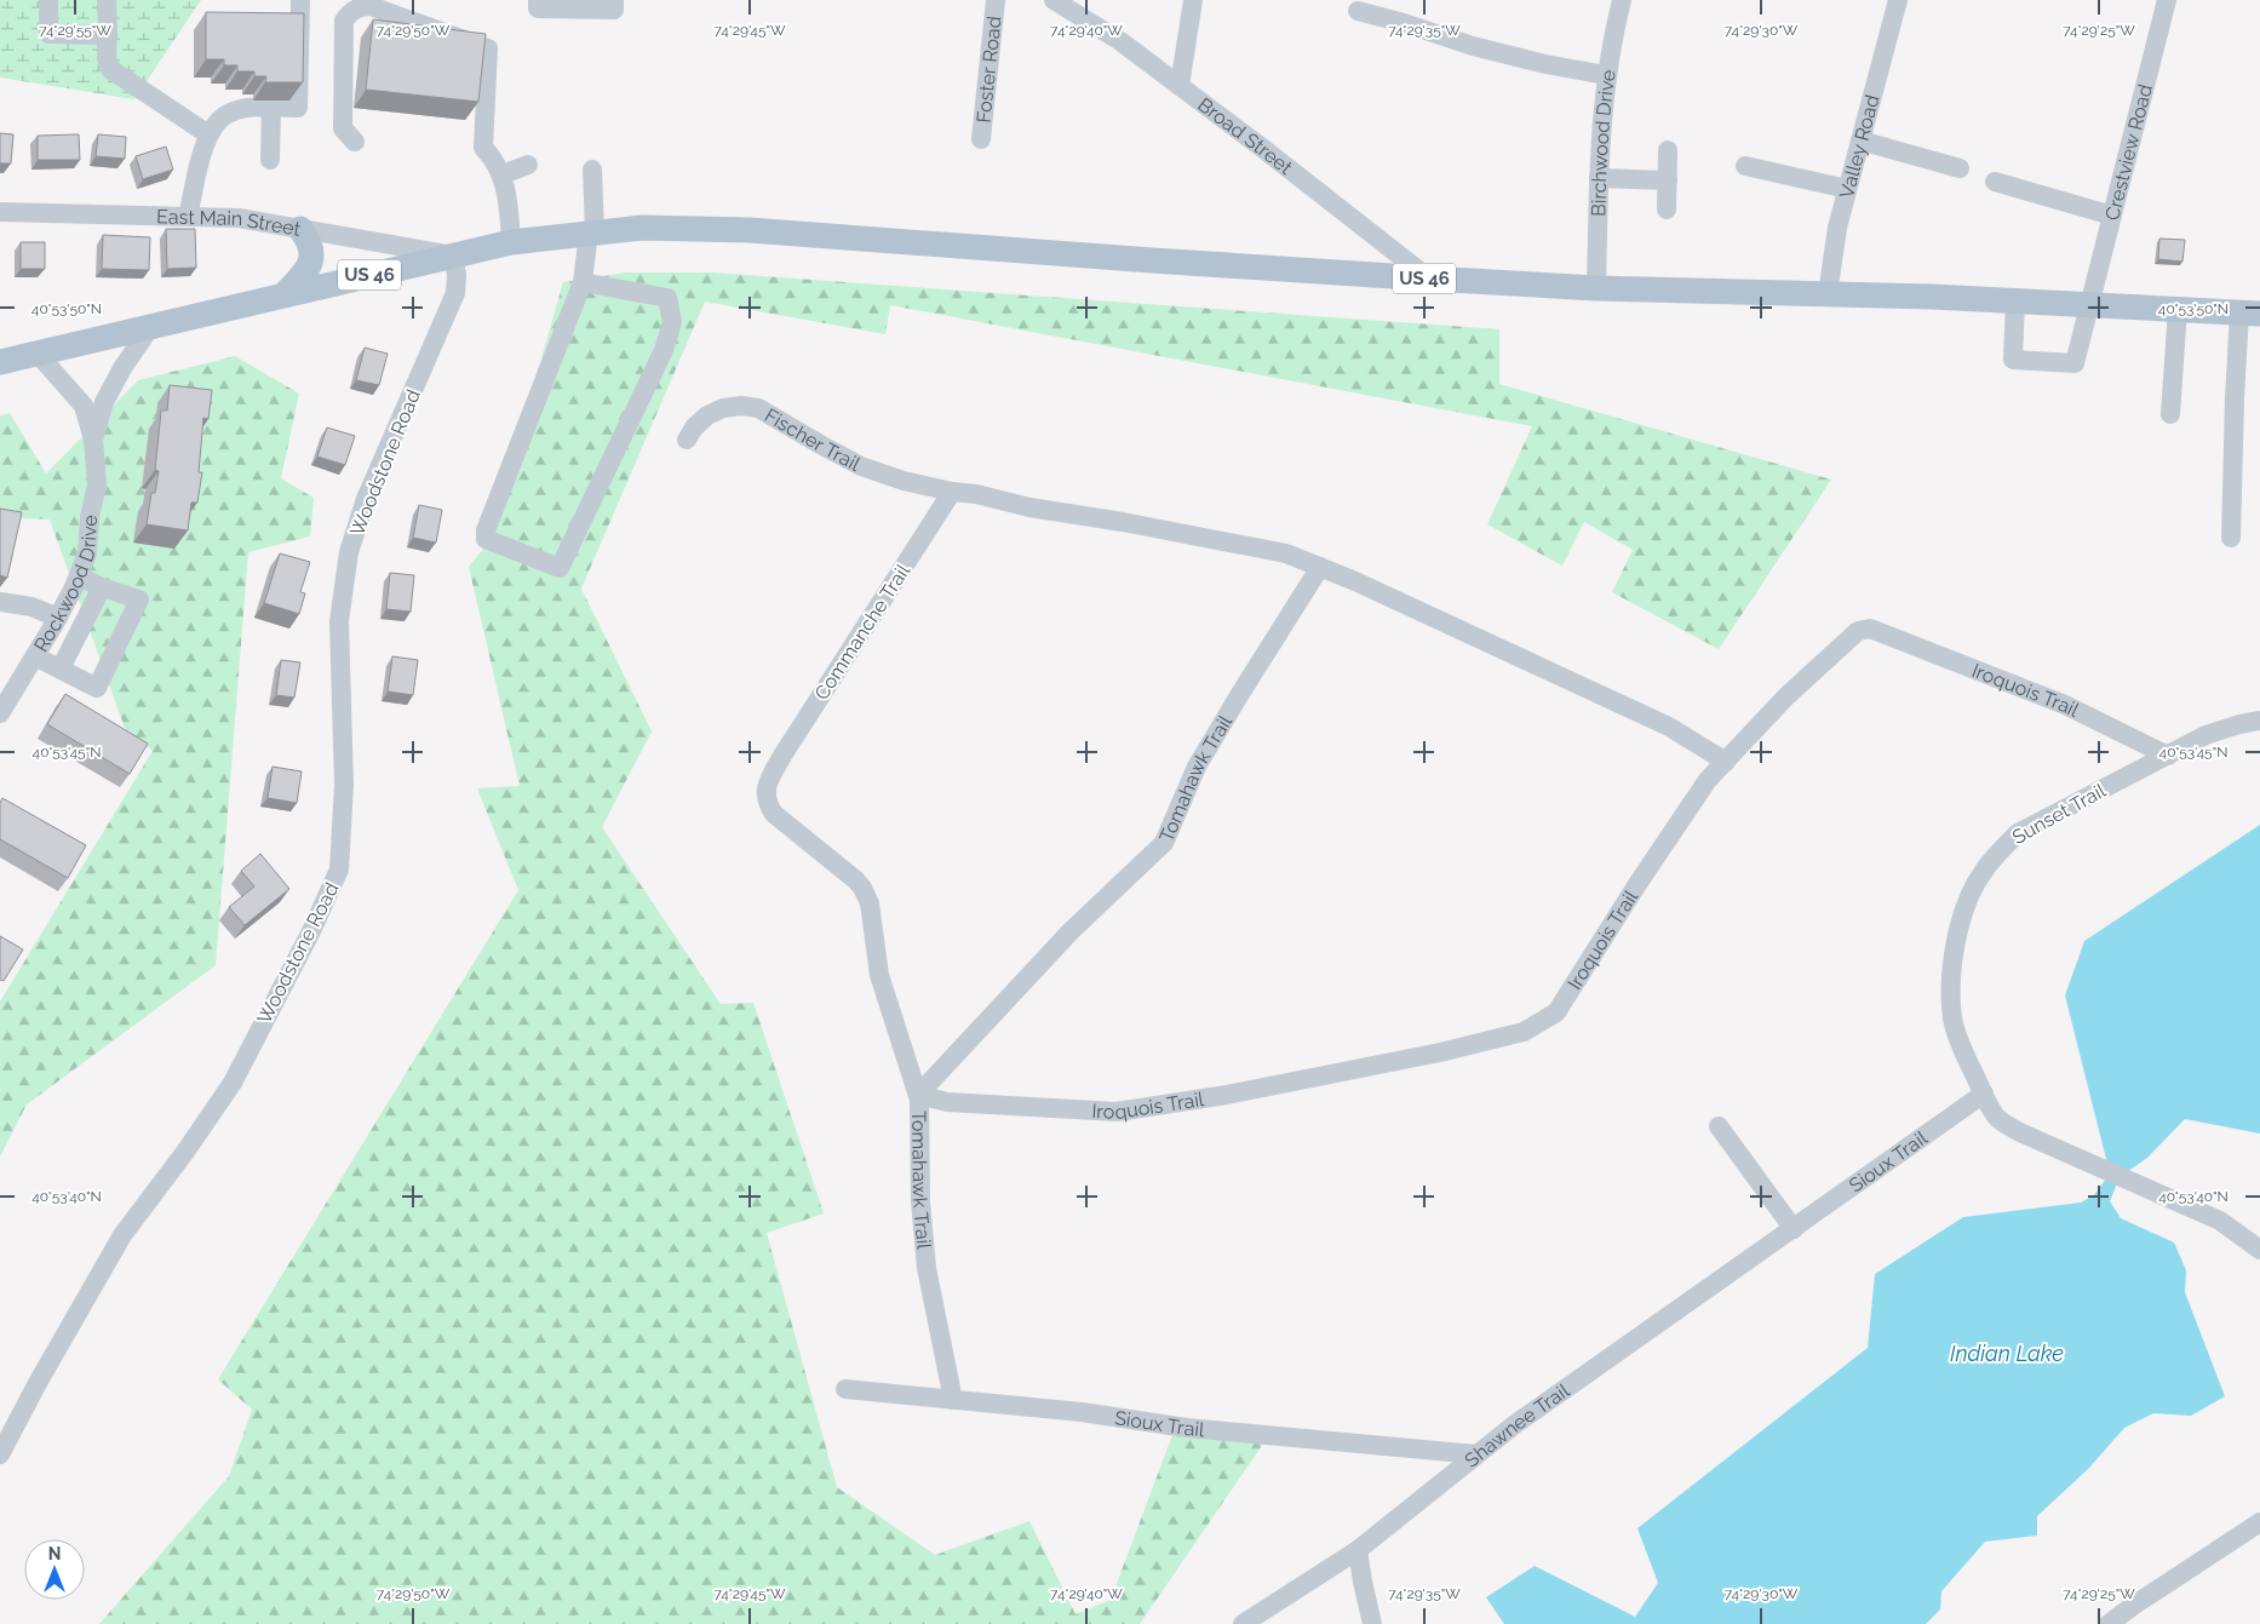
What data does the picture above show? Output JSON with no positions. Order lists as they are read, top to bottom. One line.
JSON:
{"streets":{"main road":["US 46"],"street":["Foster Road","Broad Street","Birchwood Drive","Valley Road","Crestview Road","East Main Street","Fischer Trail","Woodstone Road","Rockwood Drive","Commanche Trail","Iroquois Trail","Tomahawk Trail","Sunset Trail","Sioux Trail","Shawnee Trail"]},"crossings":[["Broad Street","US 46"],["Birchwood Drive","US 46"],["Valley Road","US 46"],["Crestview Road","US 46"],["East Main Street","US 46"],["East Main Street","Woodstone Road"],["US 46","Woodstone Road"],["US 46","Rockwood Drive"],["Fischer Trail","Commanche Trail"],["Commanche Trail","Iroquois Trail"],["Commanche Trail","Tomahawk Trail"],["Iroquois Trail","Tomahawk Trail"],["Iroquois Trail","Sunset Trail"],["Tomahawk Trail","Sioux Trail"],["Sunset Trail","Sioux Trail"],["Sioux Trail","Shawnee Trail"]],"water":["Indian Lake"],"north":"top","coordinates":["74°29'55\"W","74°29'50\"W","74°29'45\"W","74°29'40\"W","74°29'35\"W","74°29'30\"W","74°29'25\"W","40°53'50\"N","40°53'45\"N","40°53'40\"N"]}
